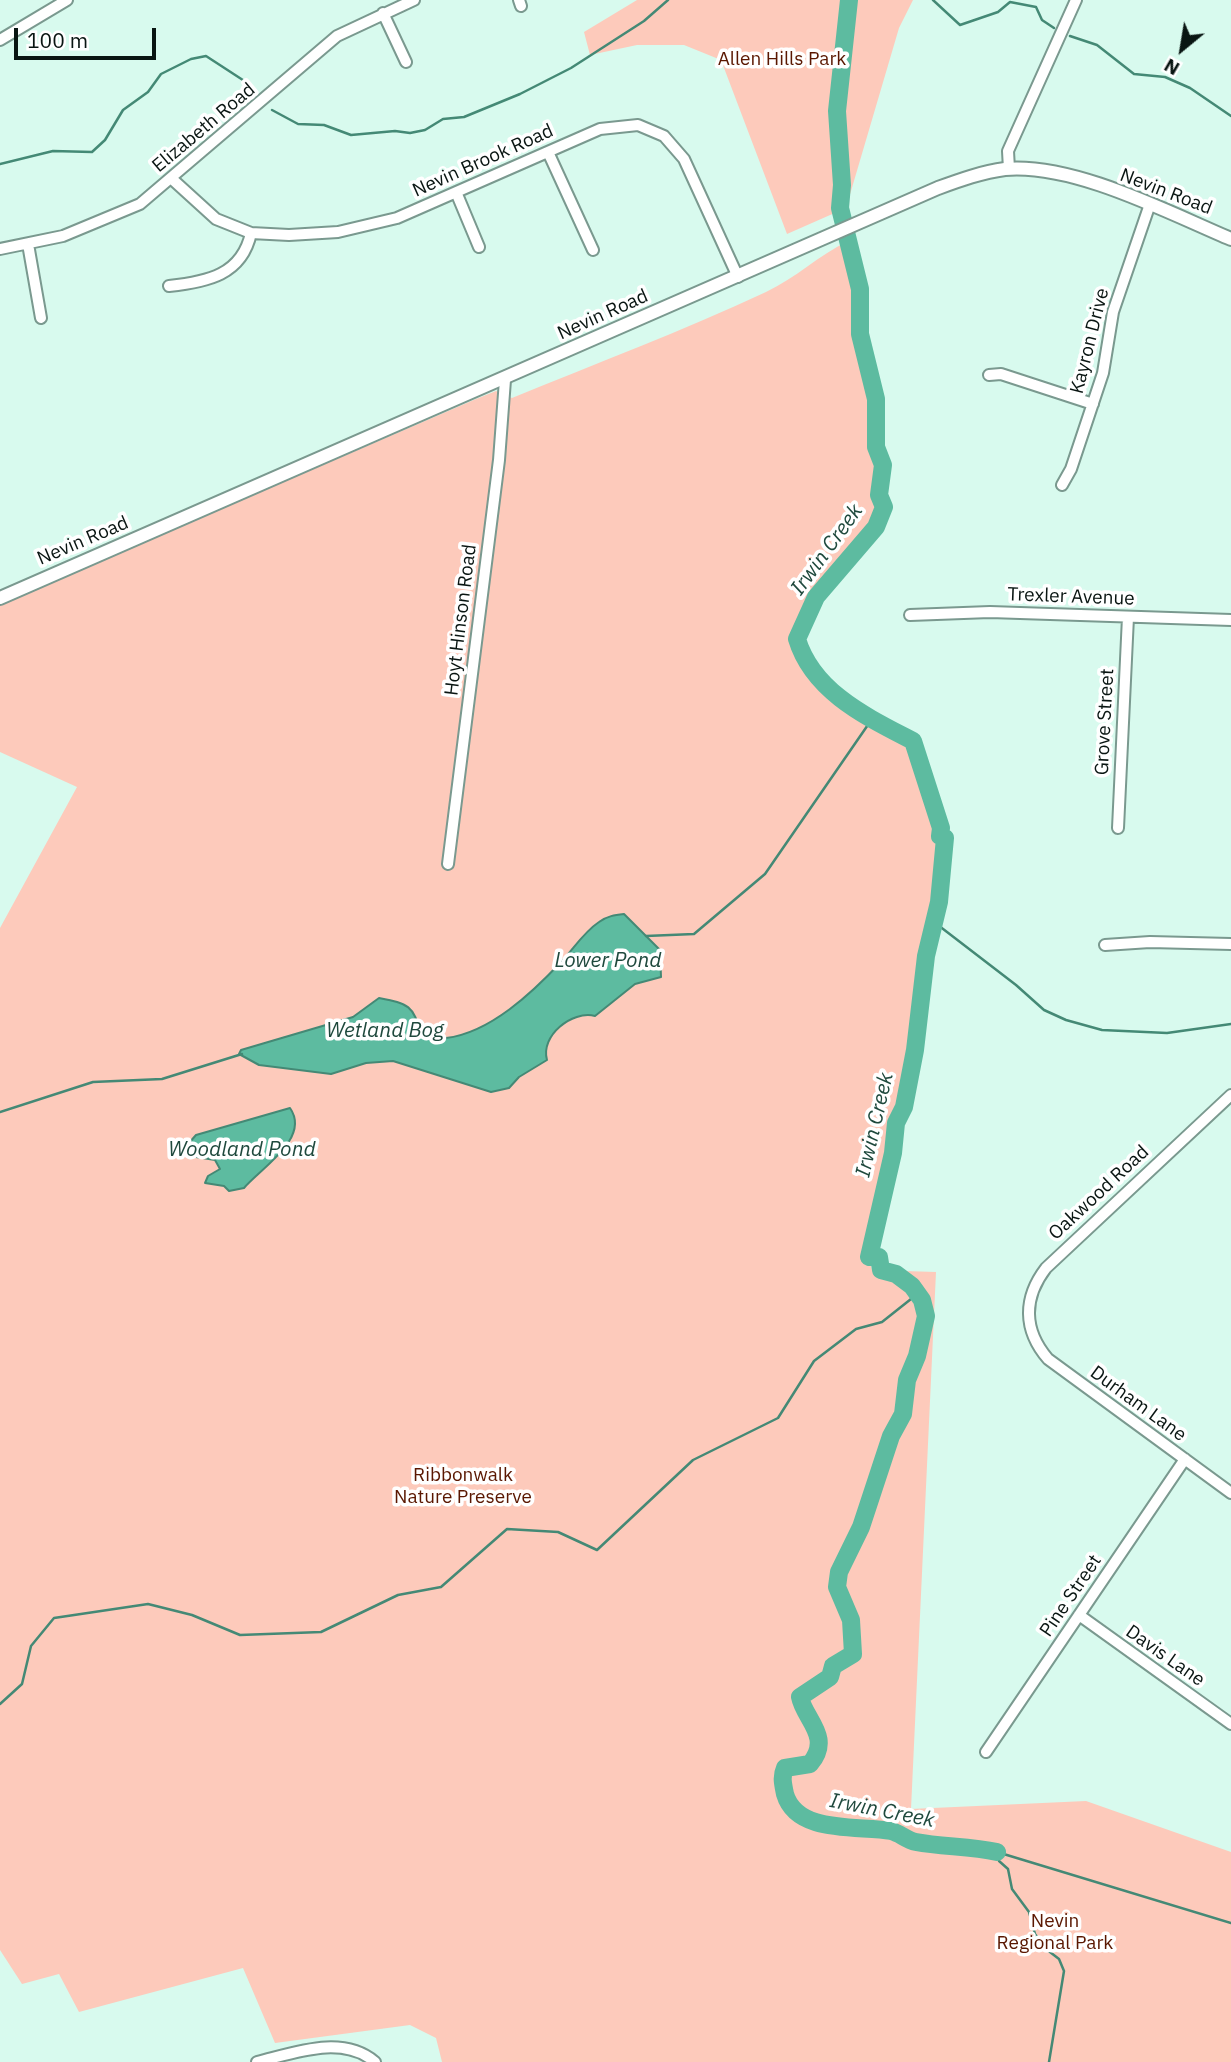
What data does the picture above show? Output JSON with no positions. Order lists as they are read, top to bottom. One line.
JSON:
{"streets":{"main road":["Nevin Road"],"street":["Elizabeth Road","Nevin Brook Road","Kayron Drive","Trexler Avenue","Hoyt Hinson Road","Grove Street","Oakwood Road","Durham Lane","Pine Street","Davis Lane"]},"crossings":[["Elizabeth Road","Nevin Brook Road"],["Nevin Brook Road","Nevin Road"],["Nevin Road","Kayron Drive"],["Nevin Road","Hoyt Hinson Road"],["Trexler Avenue","Grove Street"],["Oakwood Road","Durham Lane"],["Durham Lane","Pine Street"],["Pine Street","Davis Lane"]],"water":["Irwin Creek","Lower Pond","Wetland Bog","Woodland Pond"],"parks":["Allen Hills Park","Ribbonwalk Nature Preserve","Nevin Regional Park"],"scale_bar":"100 m","north":"bottom left"}
